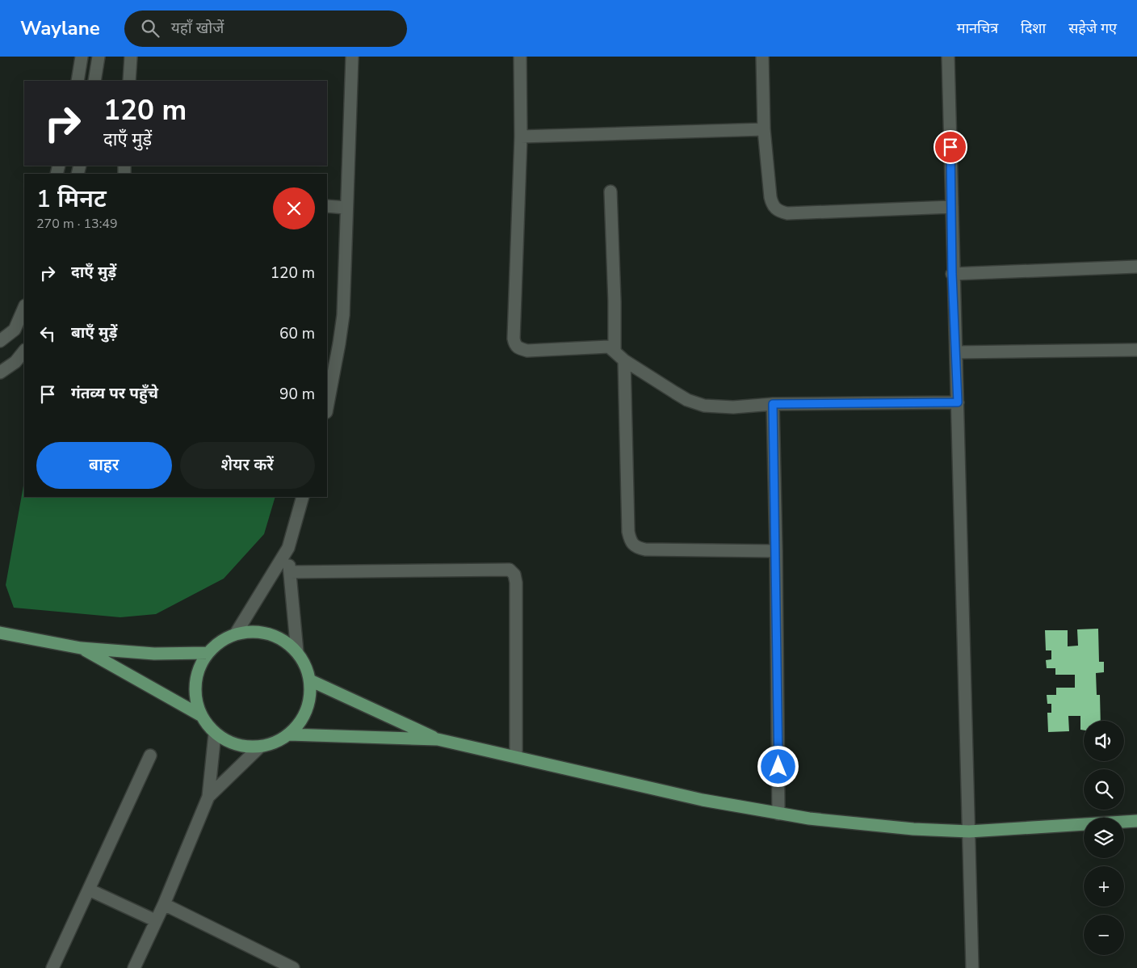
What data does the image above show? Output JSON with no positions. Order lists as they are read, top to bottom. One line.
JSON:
{"page":{"header":"Waylane","search":"यहाँ खोजें","nav":["मानचित्र","दिशा","सहेजे गए"],"turn":["120 m","दाएँ मुड़ें"],"heading":["1 मिनट","270 m · 13:49"],"list":[{"name":"दाएँ मुड़ें","value":"120 m"},{"name":"बाएँ मुड़ें","value":"60 m"},{"name":"गंतव्य पर पहुँचे","value":"90 m"}],"buttons":["बाहर","शेयर करें"],"map_buttons":["+","−"]}}
